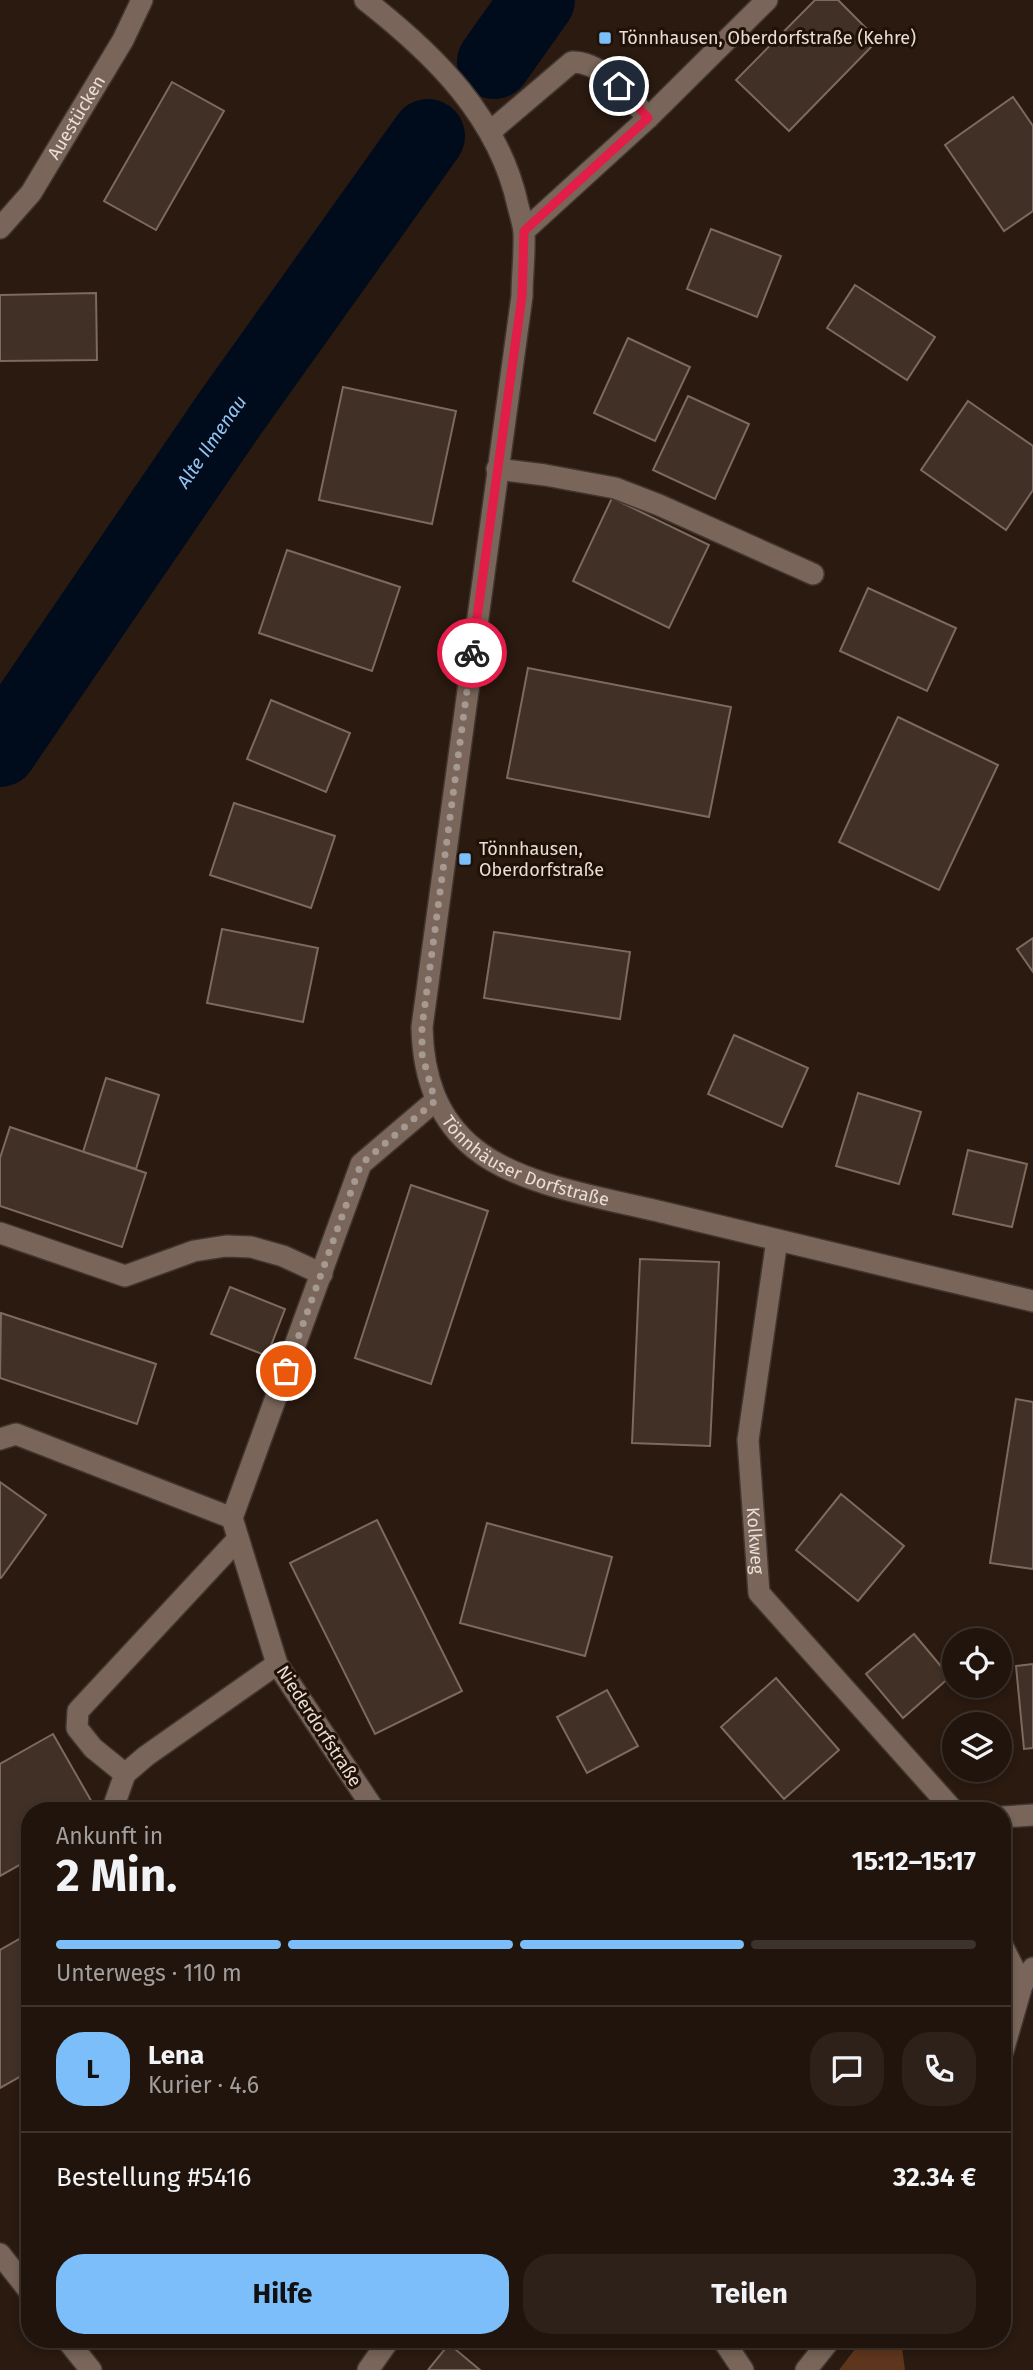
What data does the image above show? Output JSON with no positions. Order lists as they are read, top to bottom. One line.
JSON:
{"streets":{"street":["Auestücken","Tönnhäuser Dorfstraße","Kolkweg","Niederdorfstraße"]},"crossings":[["Tönnhäuser Dorfstraße","Kolkweg"]],"water":["Alte Ilmenau"],"places":{"transit":["Tönnhausen, Oberdorfstraße (Kehre)","Tönnhausen, Oberdorfstraße"]},"page":{"heading":["2 Min.","Ankunft in","15:12–15:17"],"panel":["Lena","Kurier · 4.6","Bestellung #5416","32.34 €"],"bar":"Unterwegs · 110 m","round":"L","buttons":["Hilfe","Teilen"]}}
